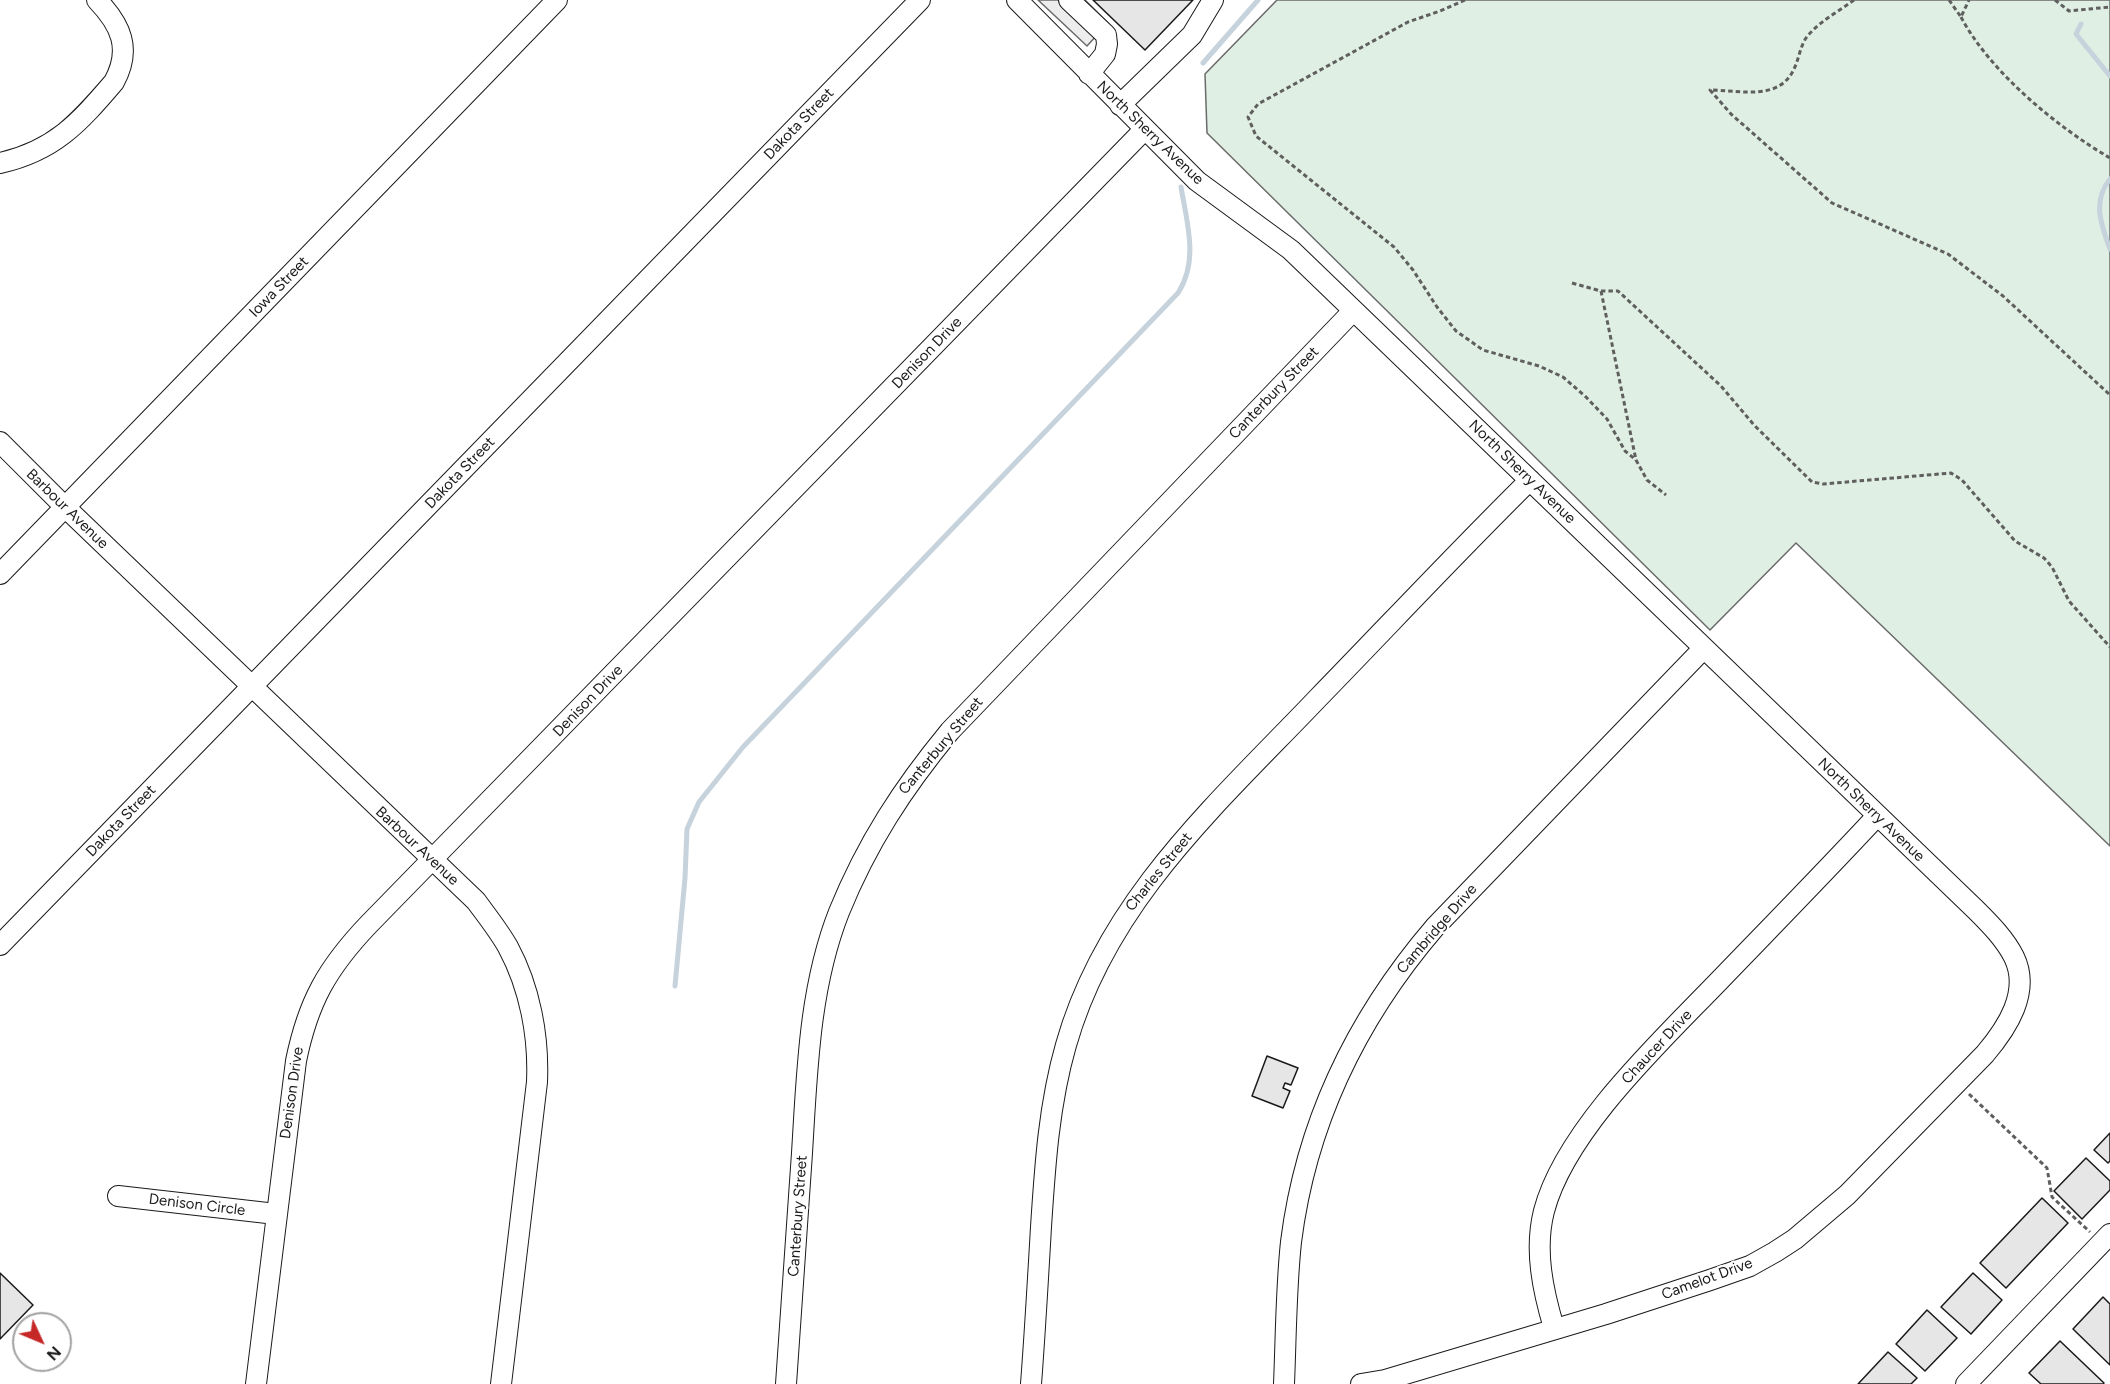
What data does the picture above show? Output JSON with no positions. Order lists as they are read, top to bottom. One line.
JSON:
{"streets":{"street":["Dakota Street","North Sherry Avenue","Iowa Street","Denison Drive","Canterbury Street","Barbour Avenue","Charles Street","Cambridge Drive","Chaucer Drive","Denison Circle","Camelot Drive"]},"crossings":[["Dakota Street","Barbour Avenue"],["North Sherry Avenue","Denison Drive"],["North Sherry Avenue","Canterbury Street"],["North Sherry Avenue","Charles Street"],["North Sherry Avenue","Cambridge Drive"],["North Sherry Avenue","Chaucer Drive"],["North Sherry Avenue","Camelot Drive"],["Iowa Street","Barbour Avenue"],["Denison Drive","Barbour Avenue"],["Denison Drive","Denison Circle"],["Chaucer Drive","Camelot Drive"]],"north":"bottom right"}
